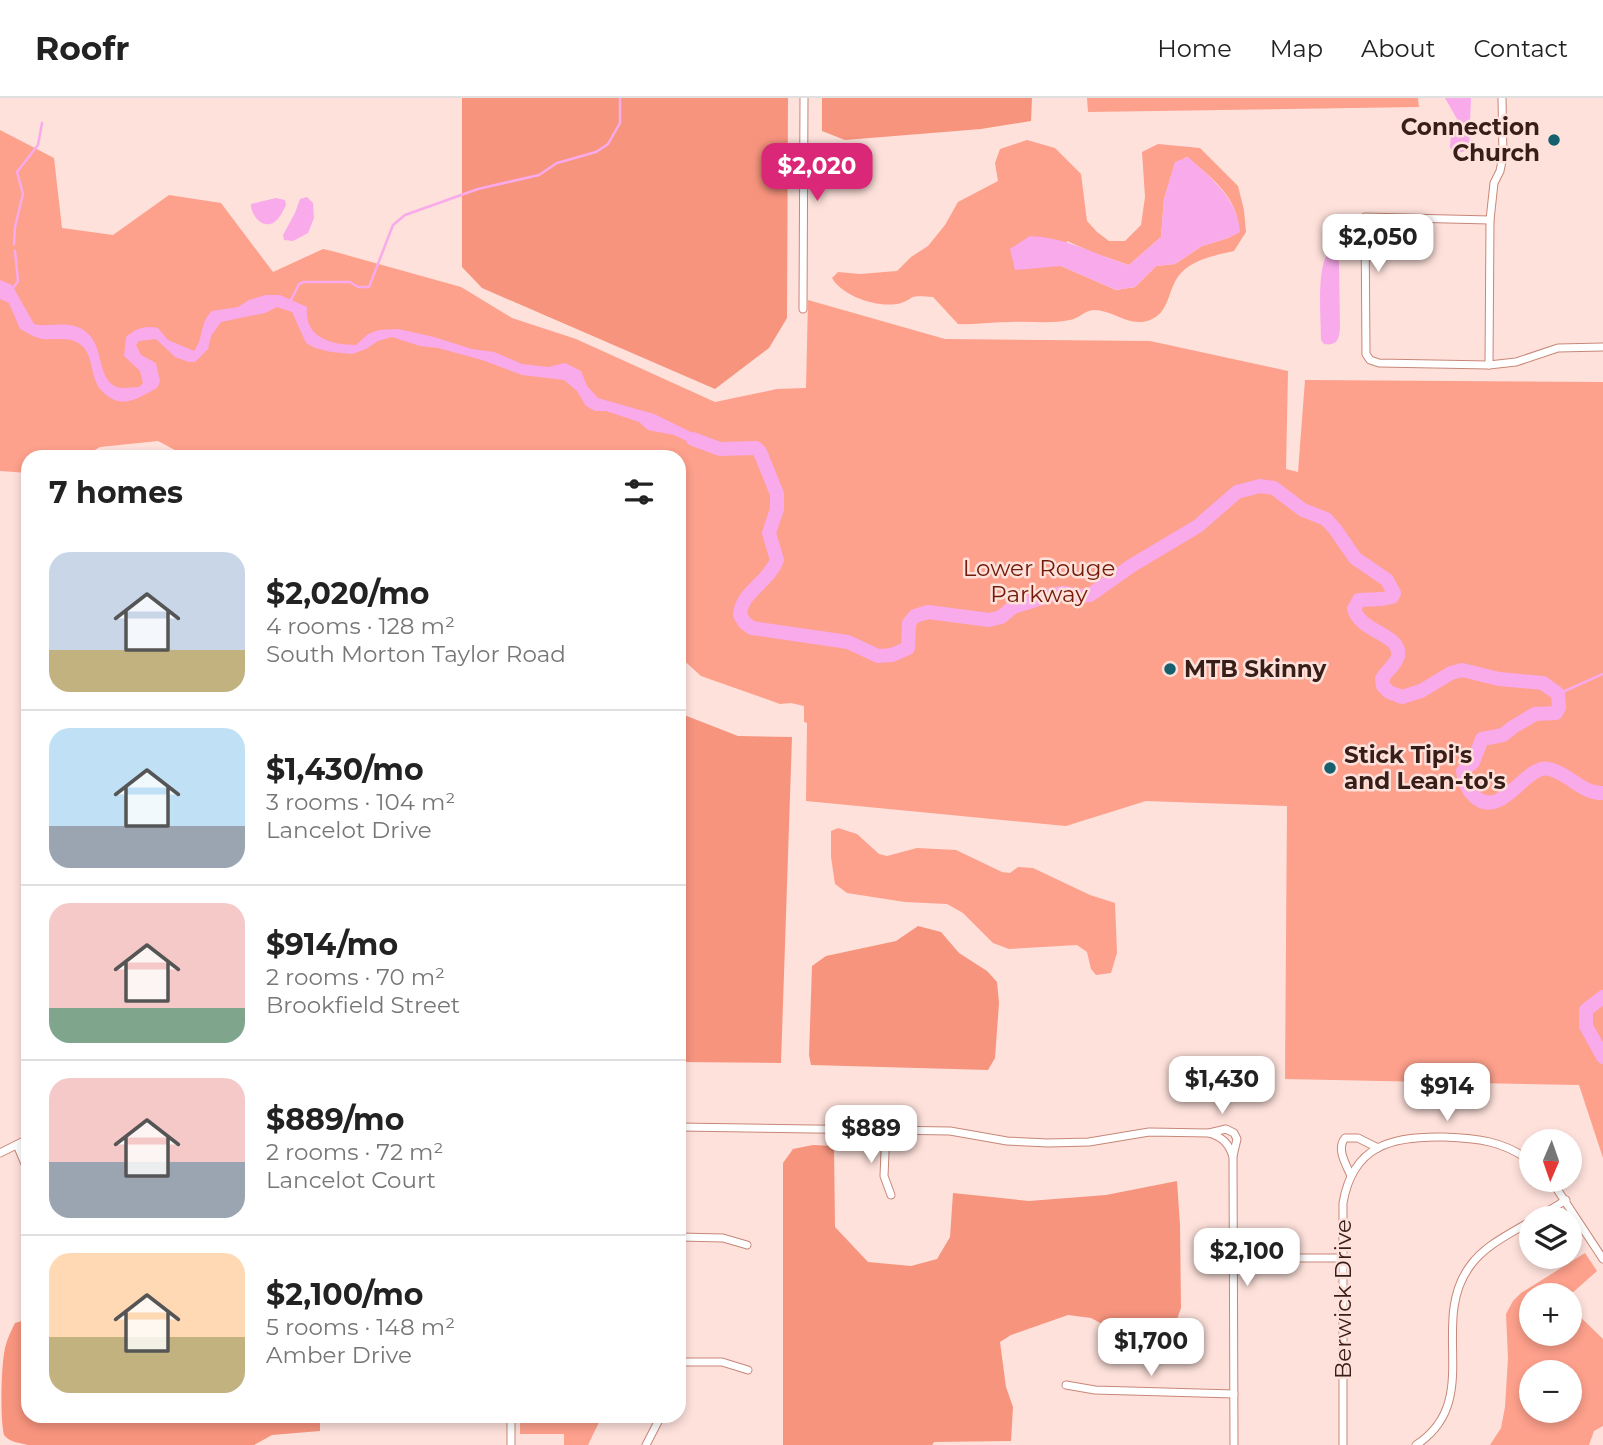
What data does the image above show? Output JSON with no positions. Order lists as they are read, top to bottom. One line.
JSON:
{"streets":{"street":["Berwick Drive"]},"parks":["Lower Rouge Parkway"],"places":["Connection Church","MTB Skinny","Stick Tipi's and Lean-to's"],"north":"bottom","page":{"header":"Roofr","nav":["Home","Map","About","Contact"],"price":["$2,020","$2,050","$1,430","$914","$889","$2,100","$1,700"],"heading":"7 homes","list":[{"name":"$2,020/mo","note":"4 rooms · 128 m² · South Morton Taylor Road"},{"name":"$1,430/mo","note":"3 rooms · 104 m² · Lancelot Drive"},{"name":"$914/mo","note":"2 rooms · 70 m² · Brookfield Street"},{"name":"$889/mo","note":"2 rooms · 72 m² · Lancelot Court"},{"name":"$2,100/mo","note":"5 rooms · 148 m² · Amber Drive"}],"map_buttons":["+","−"]}}
